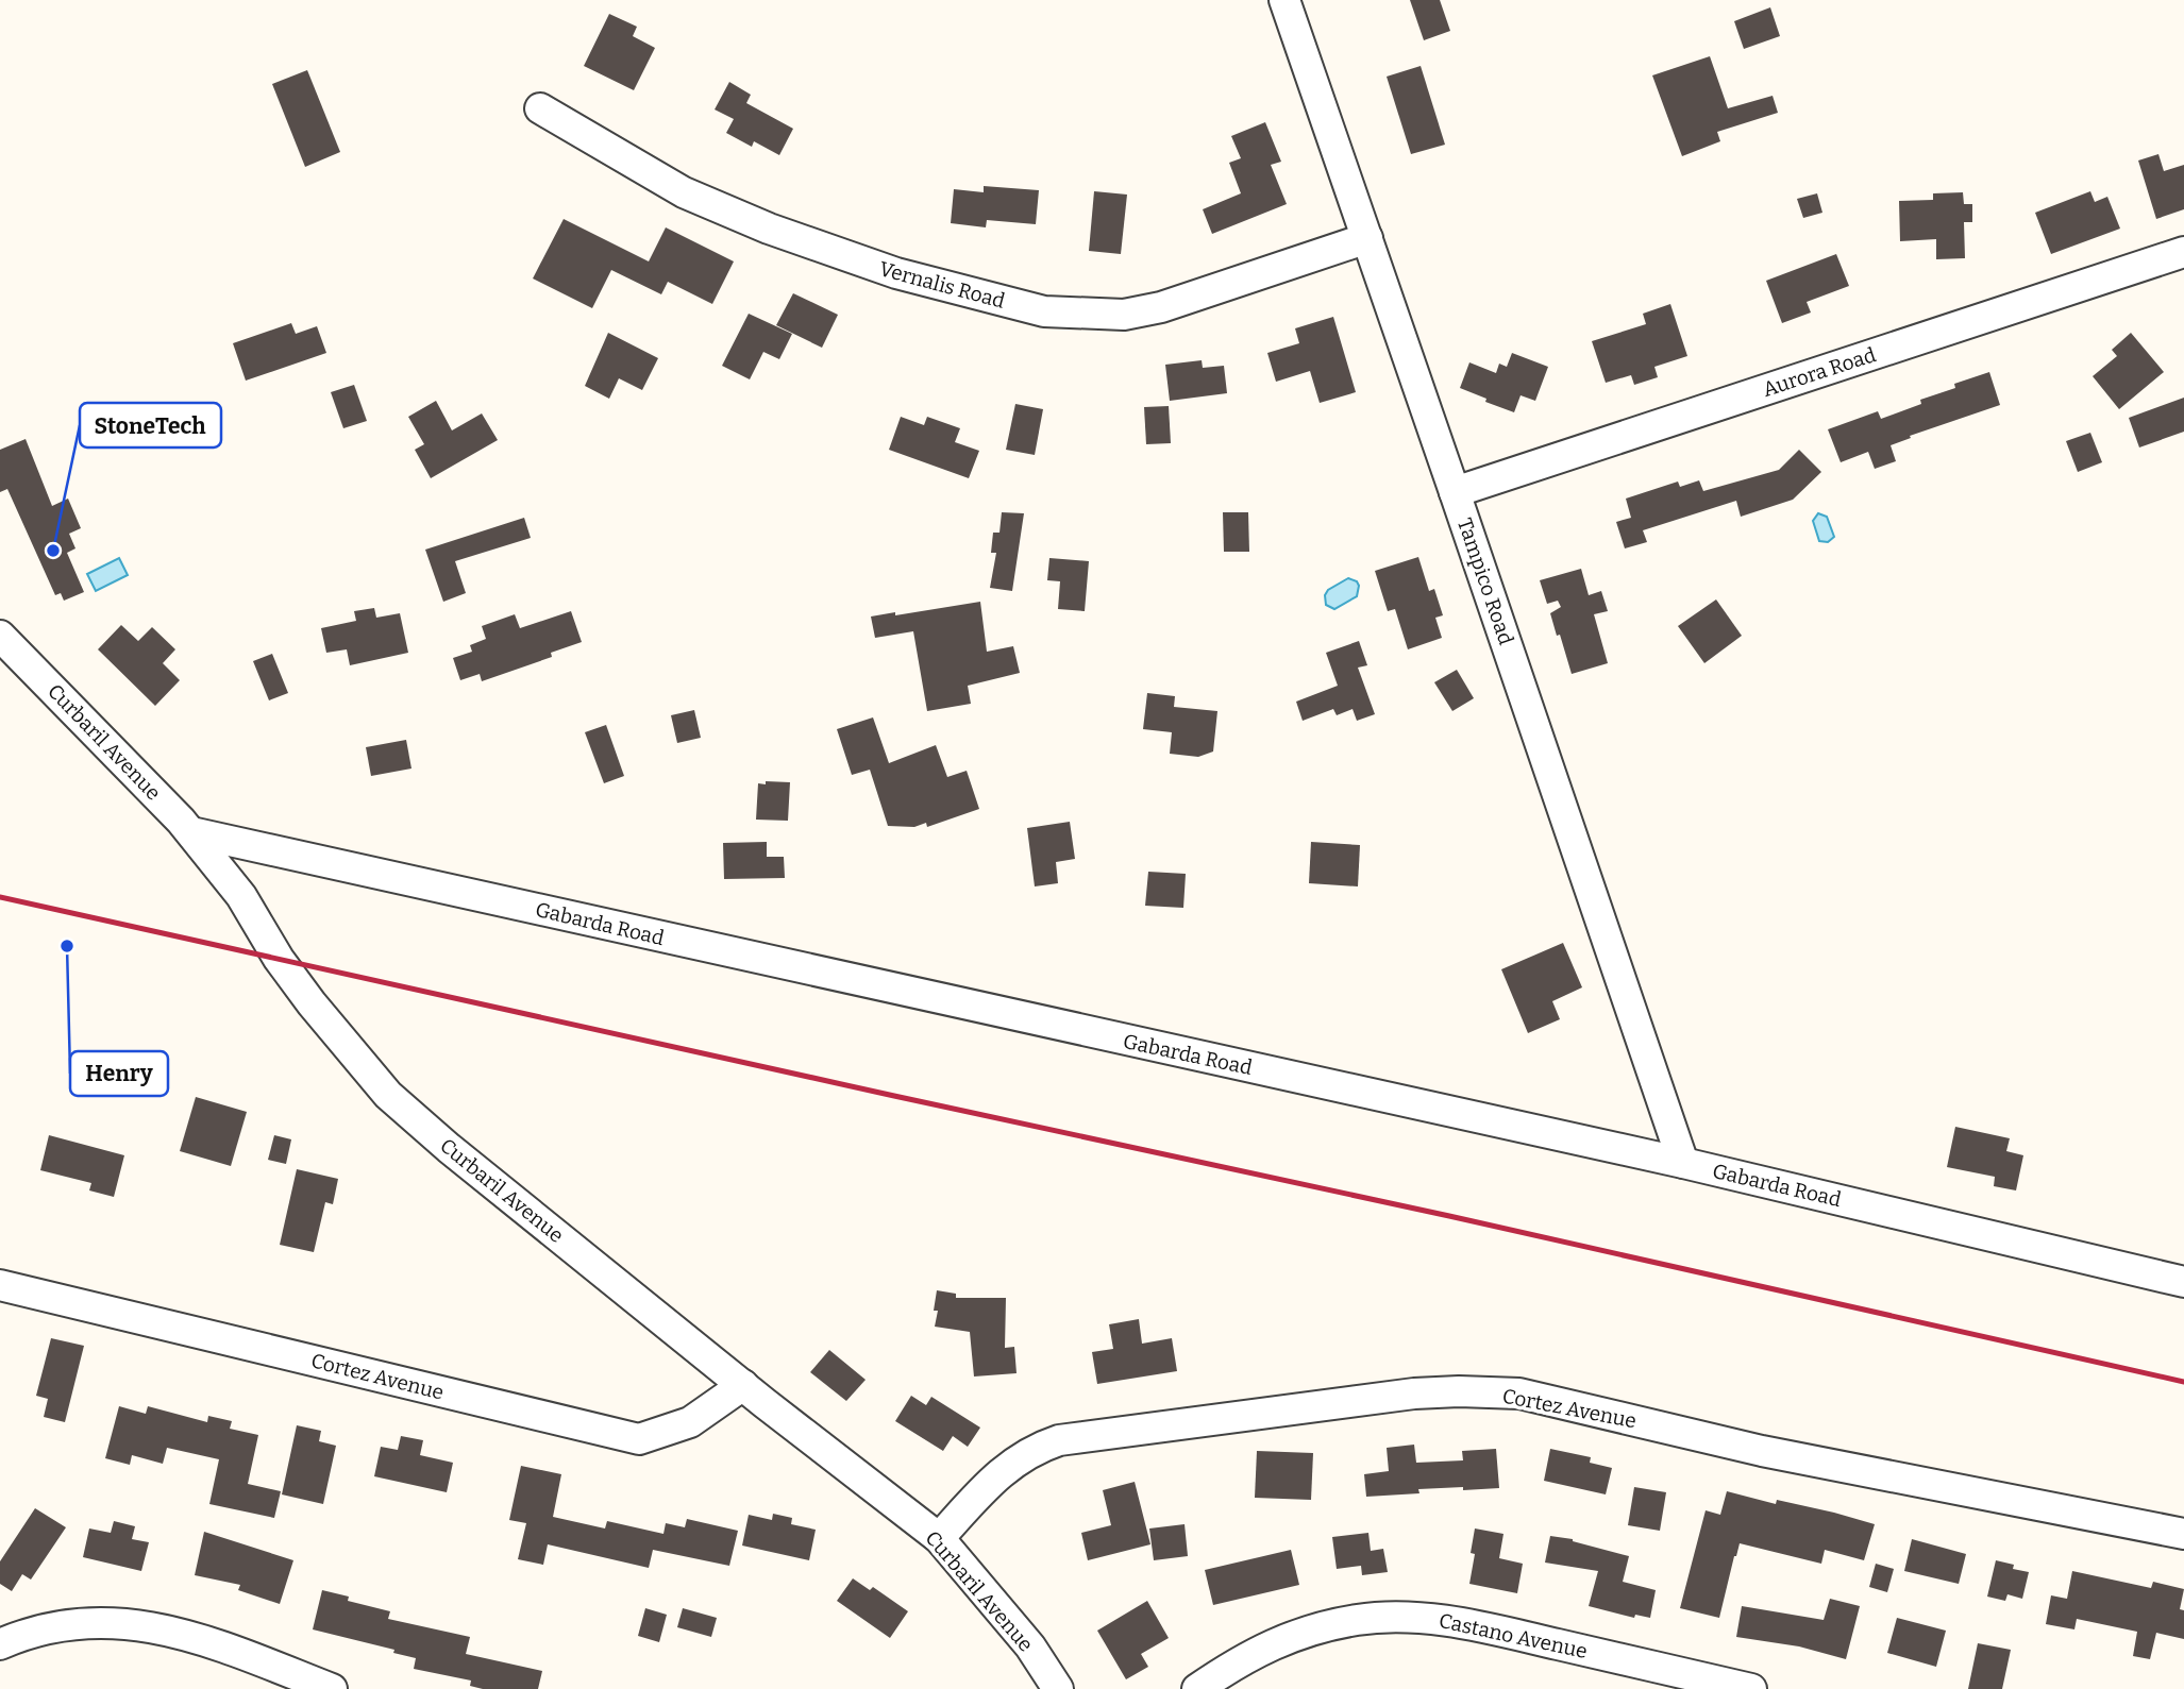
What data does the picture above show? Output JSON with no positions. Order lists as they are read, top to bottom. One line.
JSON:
{"streets":{"street":["Vernalis Road","Aurora Road","Tampico Road","Curbaril Avenue","Gabarda Road","Cortez Avenue","Castano Avenue"]},"crossings":[["Vernalis Road","Tampico Road"],["Aurora Road","Tampico Road"],["Tampico Road","Gabarda Road"],["Curbaril Avenue","Gabarda Road"],["Curbaril Avenue","Cortez Avenue"]],"places":["StoneTech","Henry"]}
